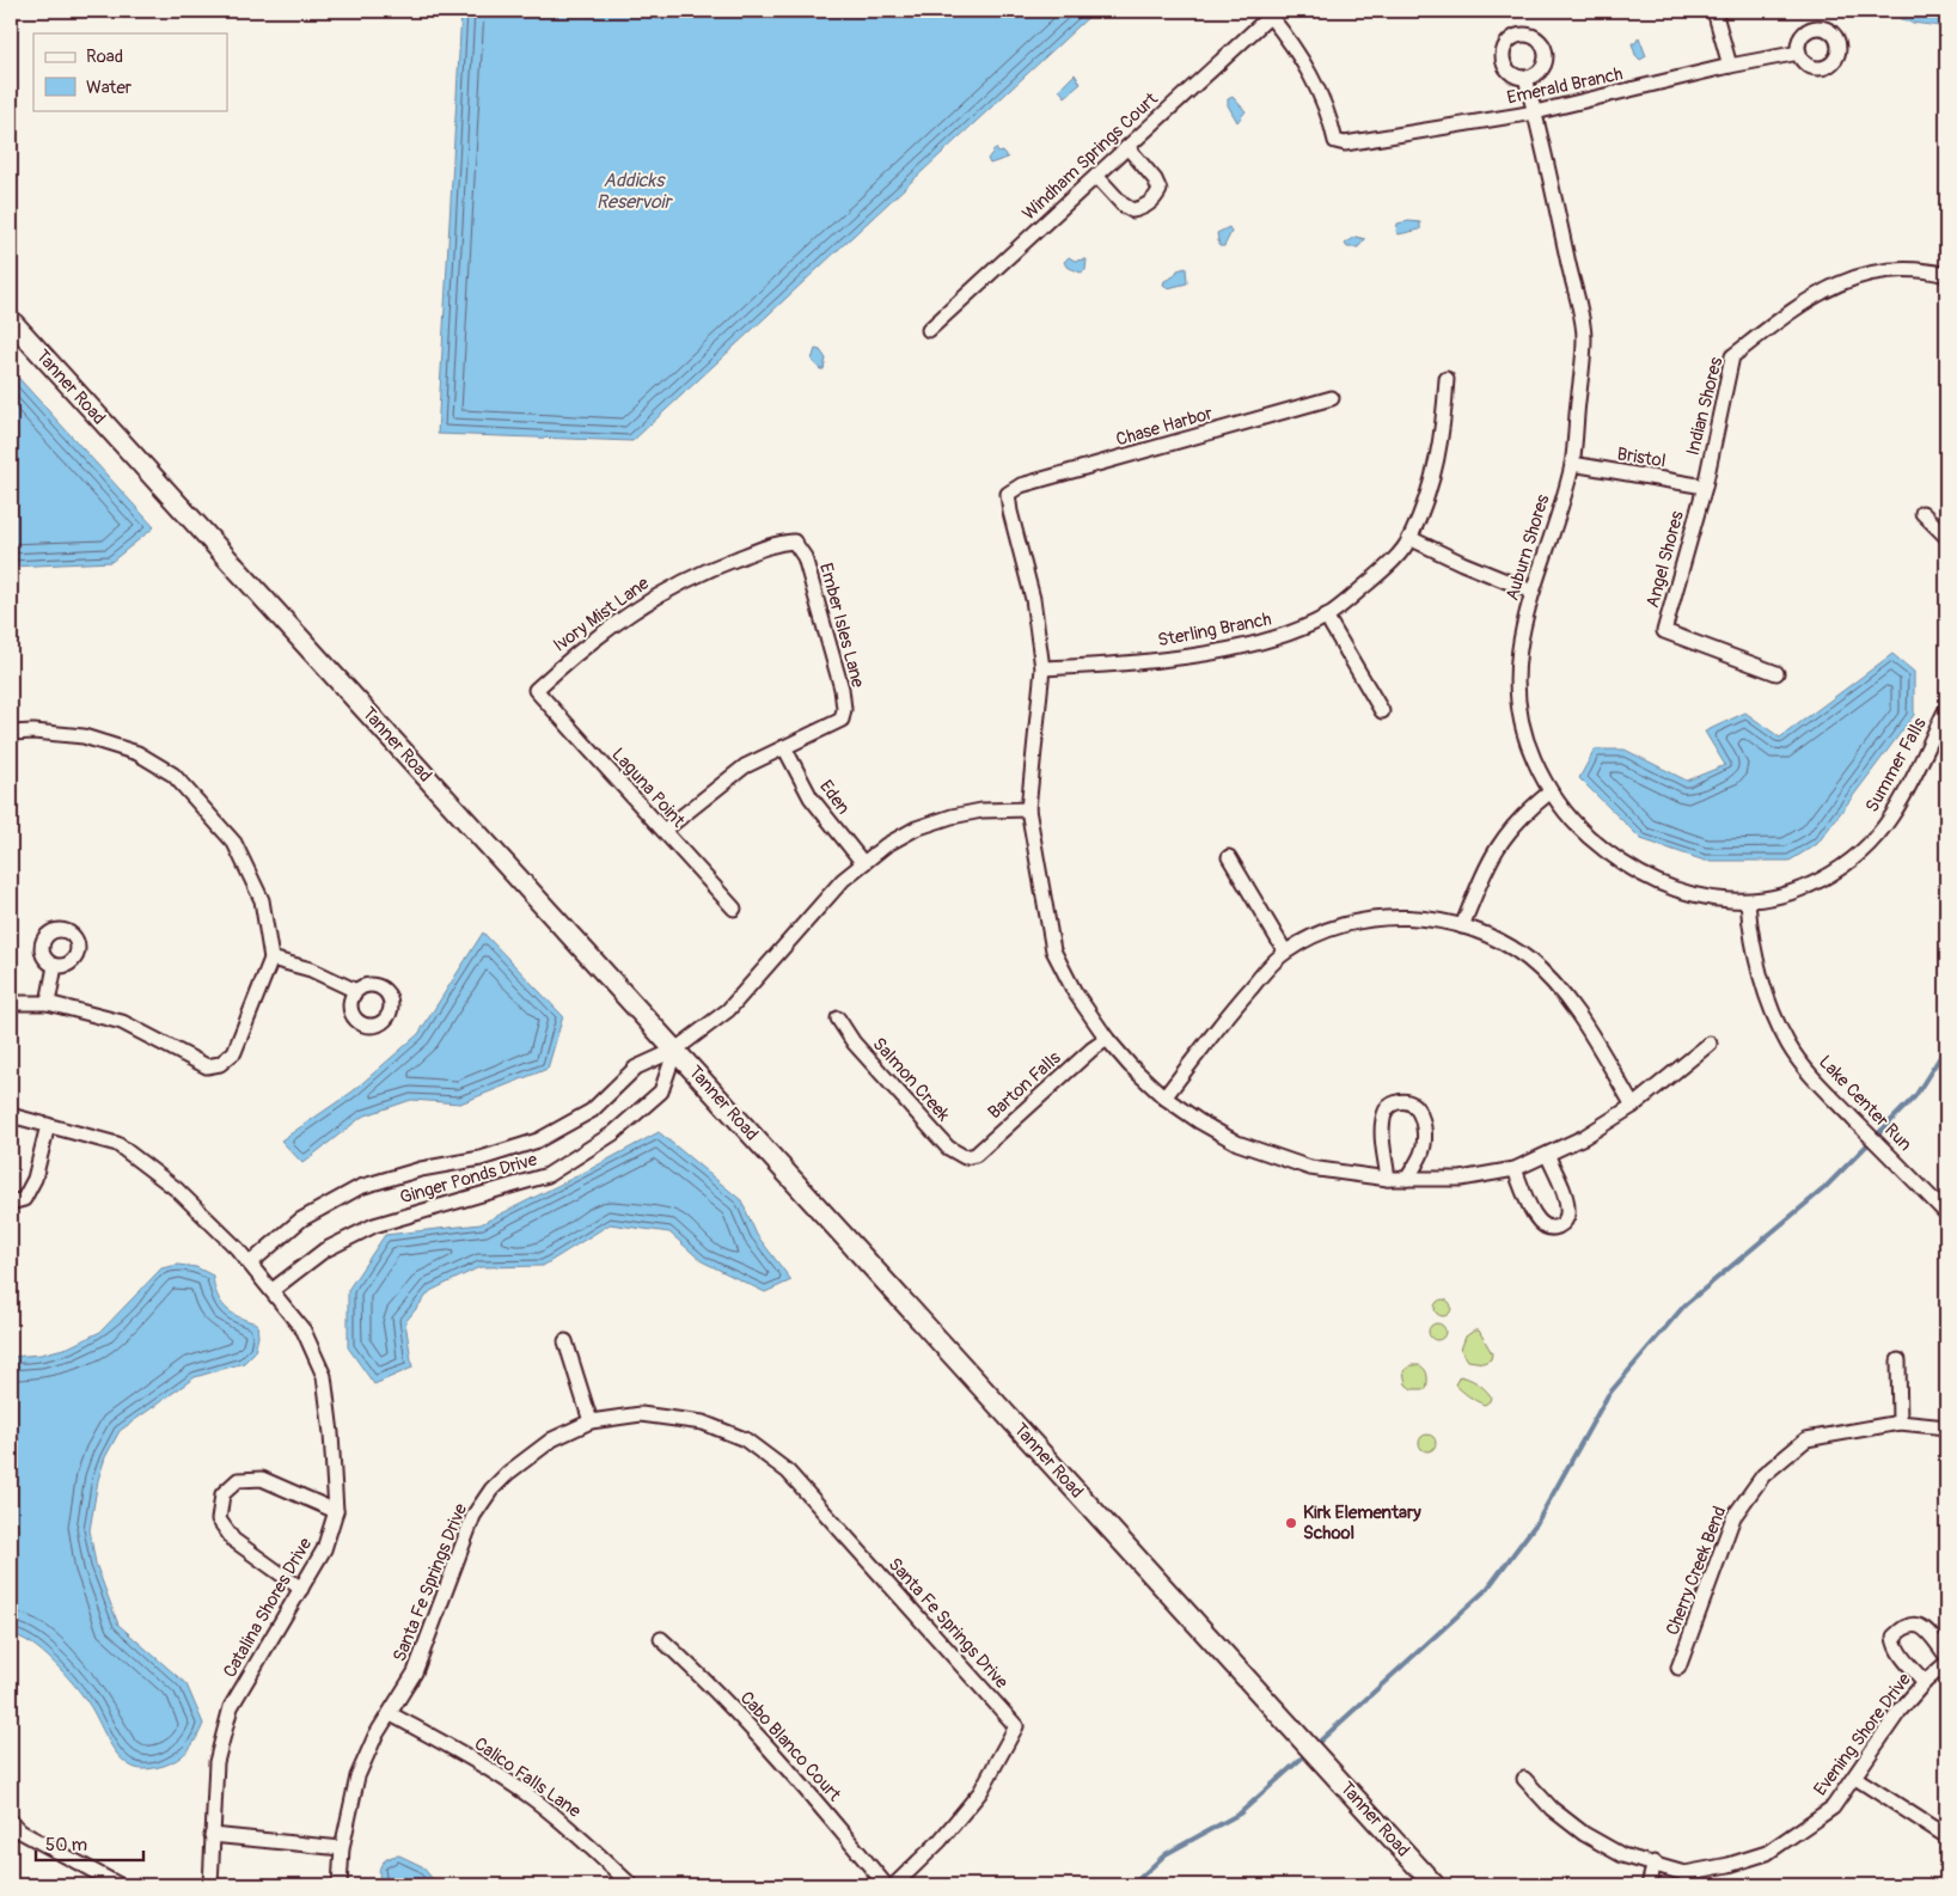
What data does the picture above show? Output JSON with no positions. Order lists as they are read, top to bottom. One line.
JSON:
{"streets":{"main road":["Tanner Road"],"street":["Emerald Branch","Windham Springs Court","Indian Shores","Chase Harbor","Bristol","Auburn Shores","Angel Shores","Ivory Mist Lane","Ember Isles Lane","Sterling Branch","Summer Falls","Laguna Point","Eden","Salmon Creek","Barton Falls","Lake Center Run","Ginger Ponds Drive","Cherry Creek Bend","Santa Fe Springs Drive","Catalina Shores Drive","Evening Shore Drive","Cabo Blanco Court","Calico Falls Lane"]},"crossings":[["Emerald Branch","Windham Springs Court"],["Emerald Branch","Auburn Shores"],["Tanner Road","Ginger Ponds Drive"],["Indian Shores","Bristol"],["Indian Shores","Angel Shores"],["Chase Harbor","Sterling Branch"],["Bristol","Auburn Shores"],["Bristol","Angel Shores"],["Auburn Shores","Summer Falls"],["Auburn Shores","Lake Center Run"],["Ivory Mist Lane","Ember Isles Lane"],["Ivory Mist Lane","Laguna Point"],["Ember Isles Lane","Eden"],["Summer Falls","Lake Center Run"],["Eden","Ginger Ponds Drive"],["Salmon Creek","Barton Falls"],["Ginger Ponds Drive","Catalina Shores Drive"],["Santa Fe Springs Drive","Calico Falls Lane"]],"water":["Addicks Reservoir"],"places":["Kirk Elementary School"],"legend":["Road","Water"],"scale_bar":"50 m"}
